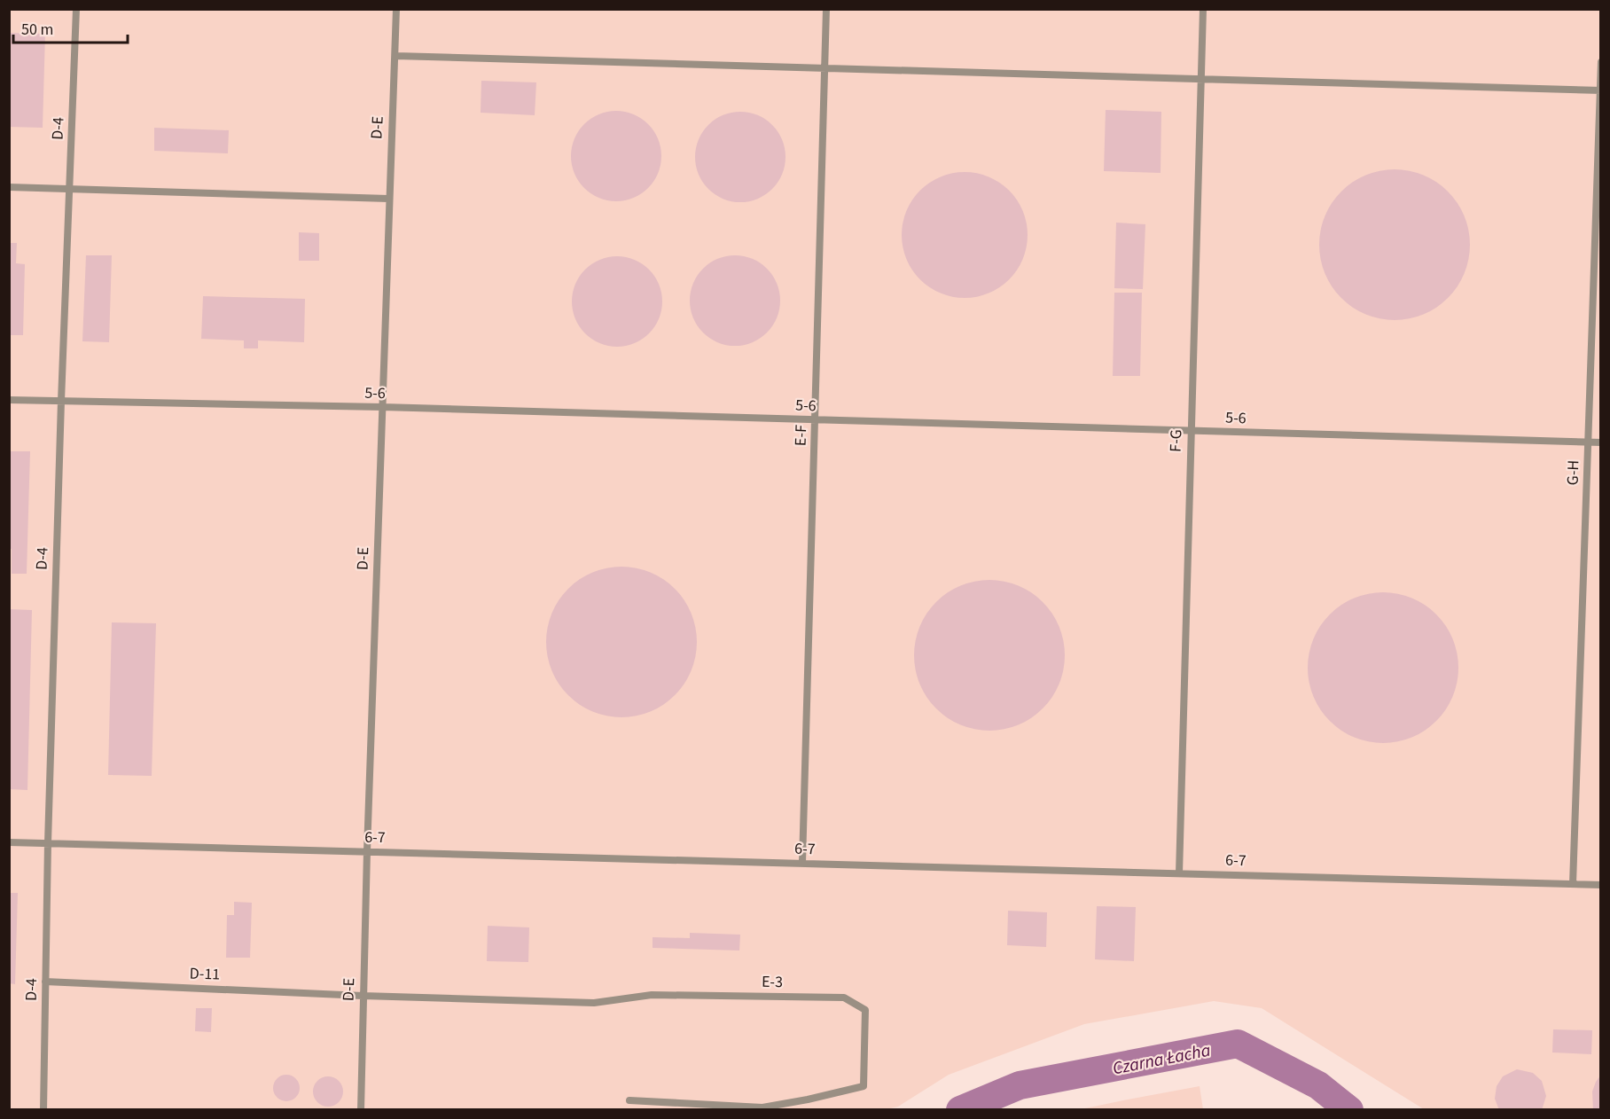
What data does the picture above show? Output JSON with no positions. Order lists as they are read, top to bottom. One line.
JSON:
{"streets":{"lane":["D-E","D-4","5-6","E-F","F-G","G-H","6-7","D-11","E-3"]},"crossings":[["D-E","5-6"],["D-E","6-7"],["D-E","D-11"],["D-E","E-3"],["D-4","5-6"],["D-4","6-7"],["D-4","D-11"],["5-6","E-F"],["5-6","F-G"],["5-6","G-H"],["E-F","6-7"],["F-G","6-7"],["G-H","6-7"],["D-11","E-3"]],"water":["Czarna Łacha"],"scale_bar":"50 m"}
